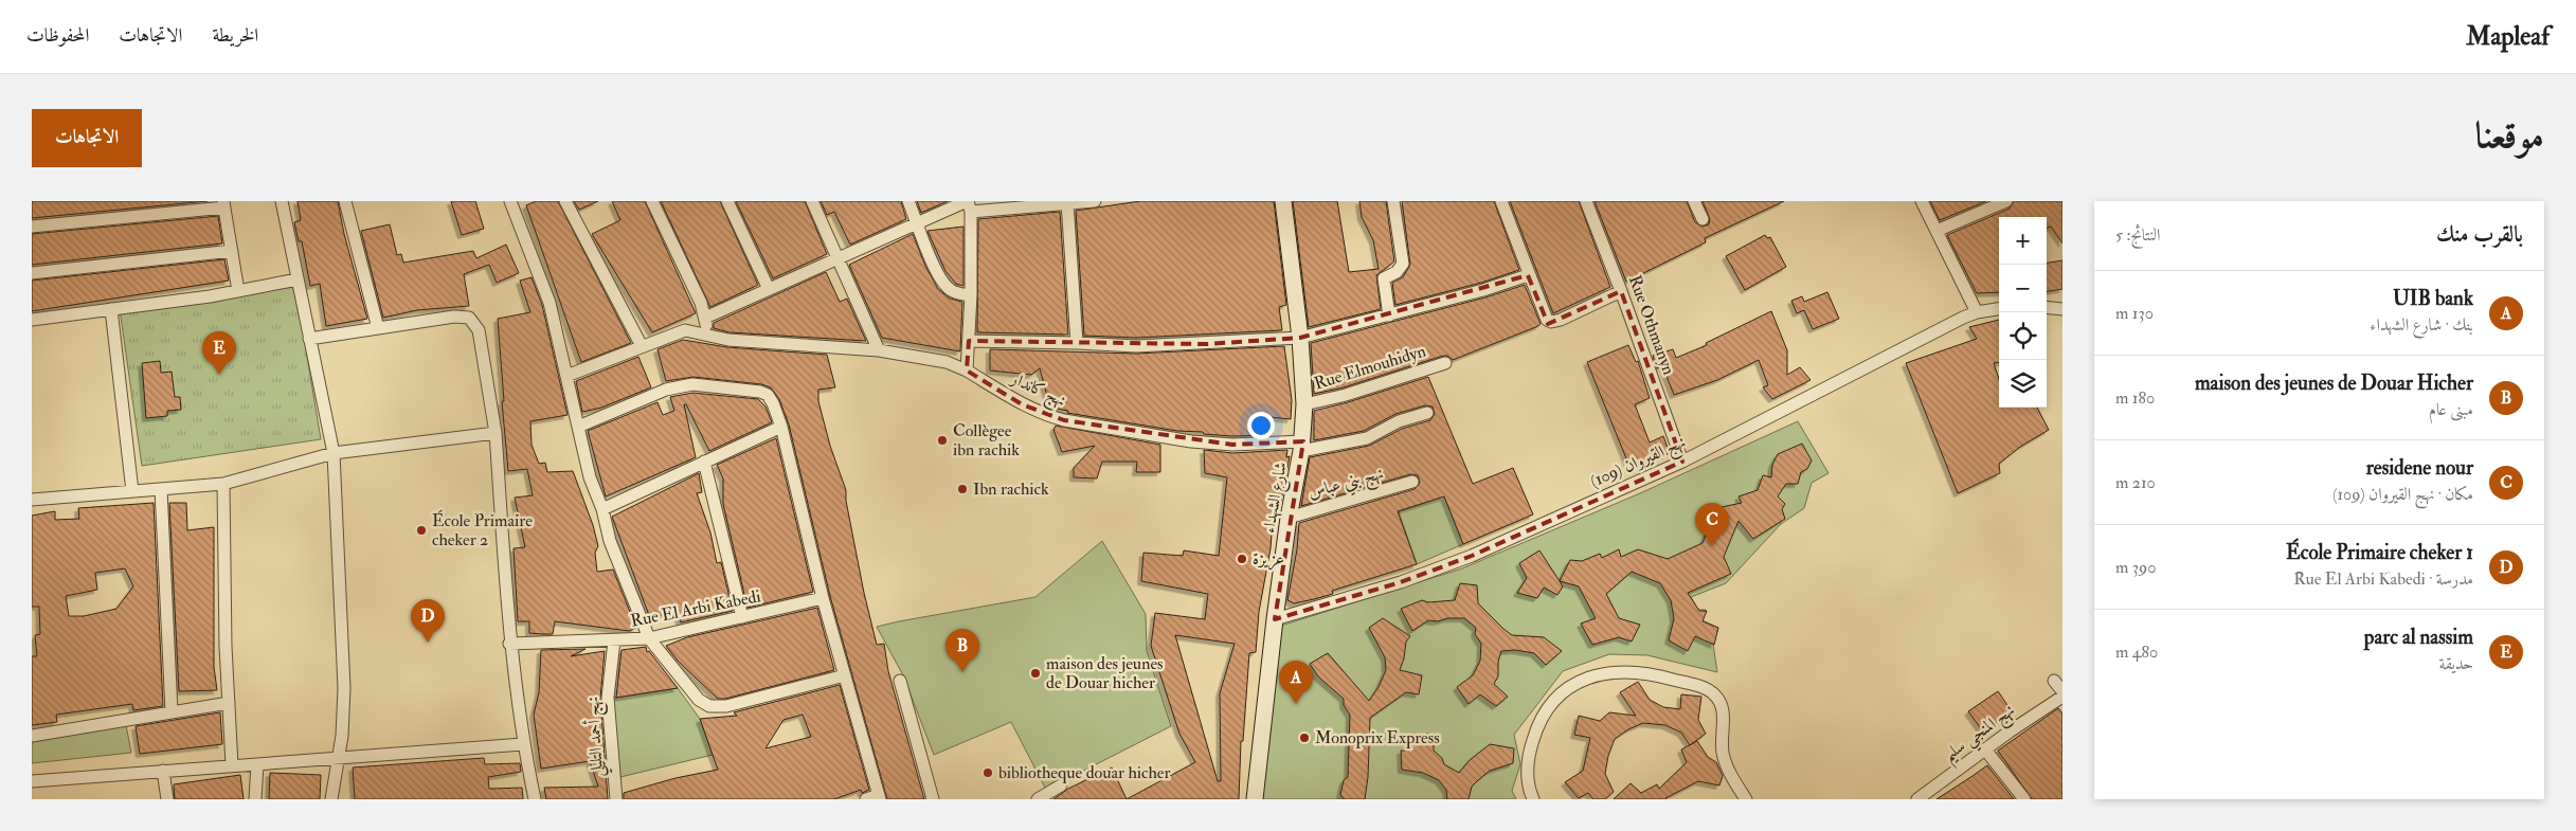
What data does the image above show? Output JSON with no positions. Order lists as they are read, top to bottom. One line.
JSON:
{"streets":{"street":["Rue Othmanyn","Rue Elmouhidyn","نهج كاندار","نهج القيروان (109)","نهج بني عباس","شارع الشهداء","Rue El Arbi Kabedi","نهج المنجي سليم","نهج أحمد التليلي"]},"crossings":[["Rue Othmanyn","نهج القيروان (109)"],["Rue Elmouhidyn","شارع الشهداء"],["نهج كاندار","شارع الشهداء"],["نهج القيروان (109)","شارع الشهداء"],["نهج بني عباس","شارع الشهداء"],["Rue El Arbi Kabedi","نهج أحمد التليلي"]],"places":["Collègee ibn rachik","Ibn rachick","École Primaire cheker 2","عزيزة","maison des jeunes de Douar hicher","Monoprix Express","bibliotheque douar hicher"],"page":{"header":"Mapleaf","nav":["الخريطة","الاتجاهات","المحفوظات"],"title":"موقعنا","buttons":"الاتجاهات","heading":["بالقرب منك","النتائج: 5"],"map_buttons":["+","−"],"list":[{"mark":"A","name":"UIB bank","note":"بنك · شارع الشهداء","value":"130 m"},{"mark":"B","name":"maison des jeunes de Douar Hicher","note":"مبنى عام","value":"180 m"},{"mark":"C","name":"residene nour","note":"مكان · نهج القيروان (109)","value":"210 m"},{"mark":"D","name":"École Primaire cheker 1","note":"مدرسة · Rue El Arbi Kabedi","value":"390 m"},{"mark":"E","name":"parc al nassim","note":"حديقة","value":"480 m"}],"pins":["E","C","D","B","A"]}}
